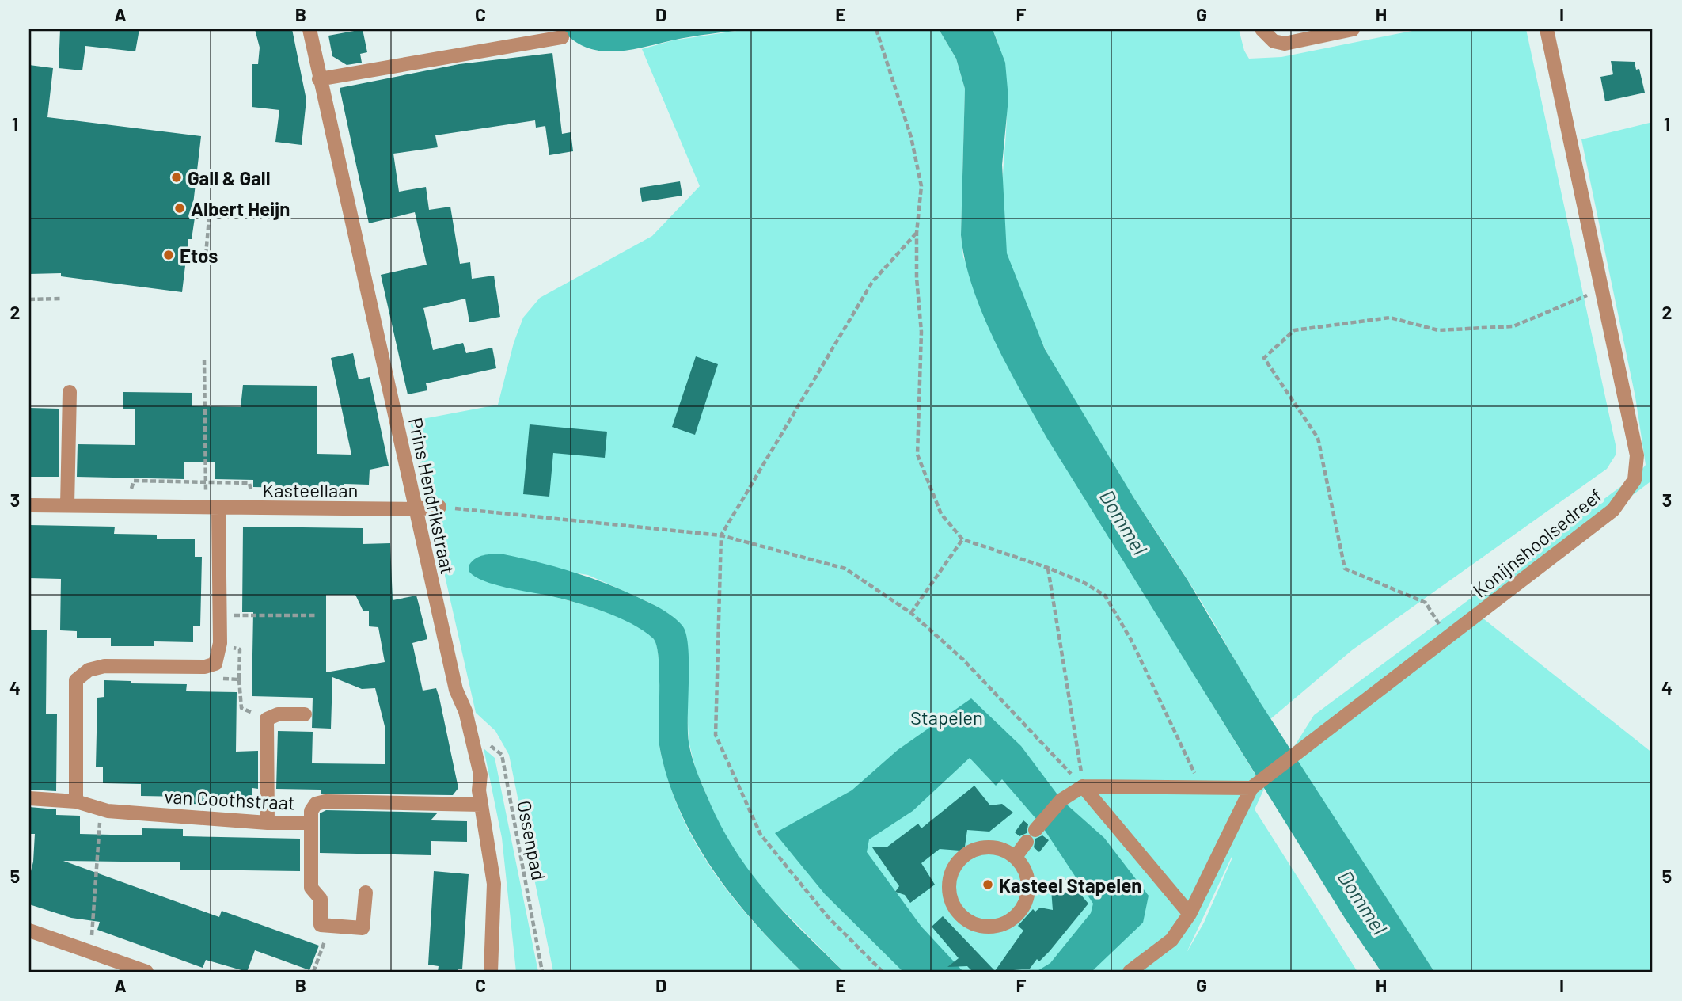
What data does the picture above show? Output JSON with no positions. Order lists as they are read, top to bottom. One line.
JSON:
{"streets":{"street":["Kasteellaan","Prins Hendrikstraat","Konijnshoolsedreef","van Coothstraat"],"path":["Ossenpad"]},"crossings":[["Kasteellaan","Prins Hendrikstraat"],["Prins Hendrikstraat","van Coothstraat"],["Prins Hendrikstraat","Ossenpad"]],"water":["Dommel"],"parks":["Stapelen"],"places":["Gall & Gall","Albert Heijn","Etos","Kasteel Stapelen"],"grid":{"columns":["A","B","C","D","E","F","G","H","I"],"rows":["1","2","3","4","5"]}}
